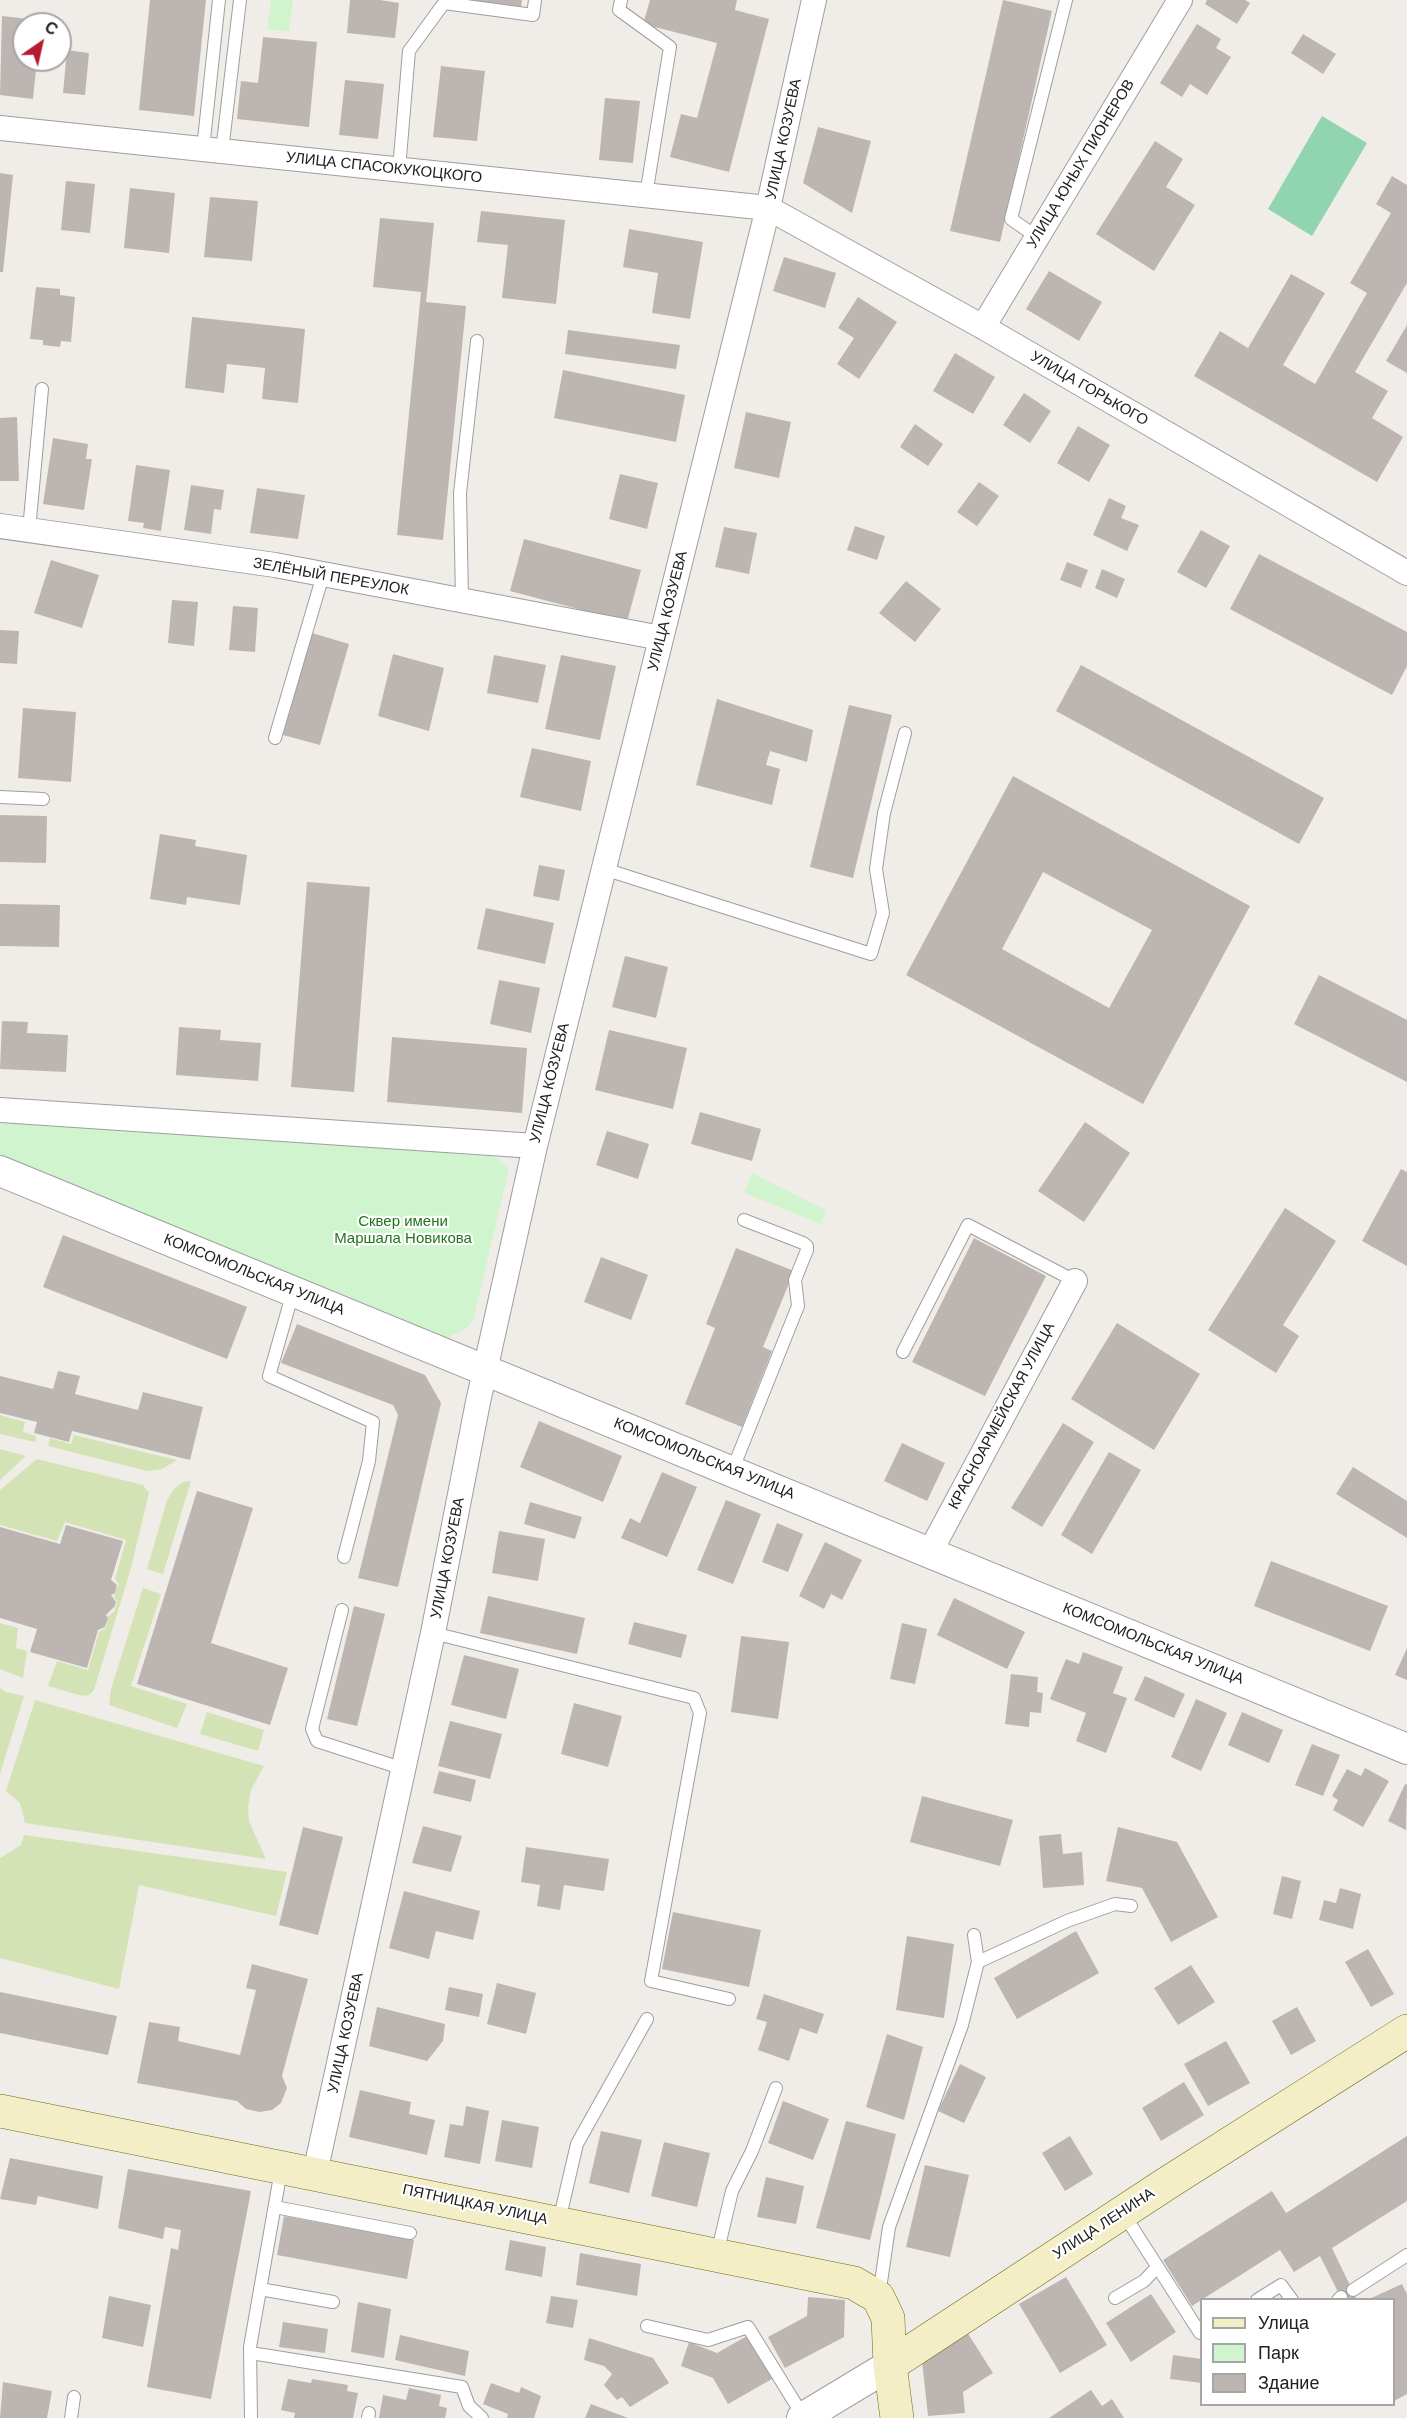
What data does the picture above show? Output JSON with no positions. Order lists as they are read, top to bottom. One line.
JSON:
{"streets":{"main road":["ПЯТНИЦКАЯ УЛИЦА","УЛИЦА ЛЕНИНА"],"street":["УЛИЦА КОЗУЕВА","УЛИЦА ЮНЫХ ПИОНЕРОВ","УЛИЦА СПАСОКУКОЦКОГО","УЛИЦА ГОРЬКОГО","ЗЕЛЁНЫЙ ПЕРЕУЛОК","КОМСОМОЛЬСКАЯ УЛИЦА","КРАСНОАРМЕЙСКАЯ УЛИЦА"]},"crossings":[["УЛИЦА КОЗУЕВА","УЛИЦА СПАСОКУКОЦКОГО"],["УЛИЦА КОЗУЕВА","УЛИЦА ГОРЬКОГО"],["УЛИЦА КОЗУЕВА","ЗЕЛЁНЫЙ ПЕРЕУЛОК"],["УЛИЦА КОЗУЕВА","КОМСОМОЛЬСКАЯ УЛИЦА"],["УЛИЦА КОЗУЕВА","ПЯТНИЦКАЯ УЛИЦА"],["УЛИЦА ЮНЫХ ПИОНЕРОВ","УЛИЦА ГОРЬКОГО"],["УЛИЦА СПАСОКУКОЦКОГО","УЛИЦА ГОРЬКОГО"],["КОМСОМОЛЬСКАЯ УЛИЦА","КРАСНОАРМЕЙСКАЯ УЛИЦА"]],"parks":["Сквер имени Маршала Новикова"],"legend":["Улица","Парк","Здание"],"north":"top right"}
